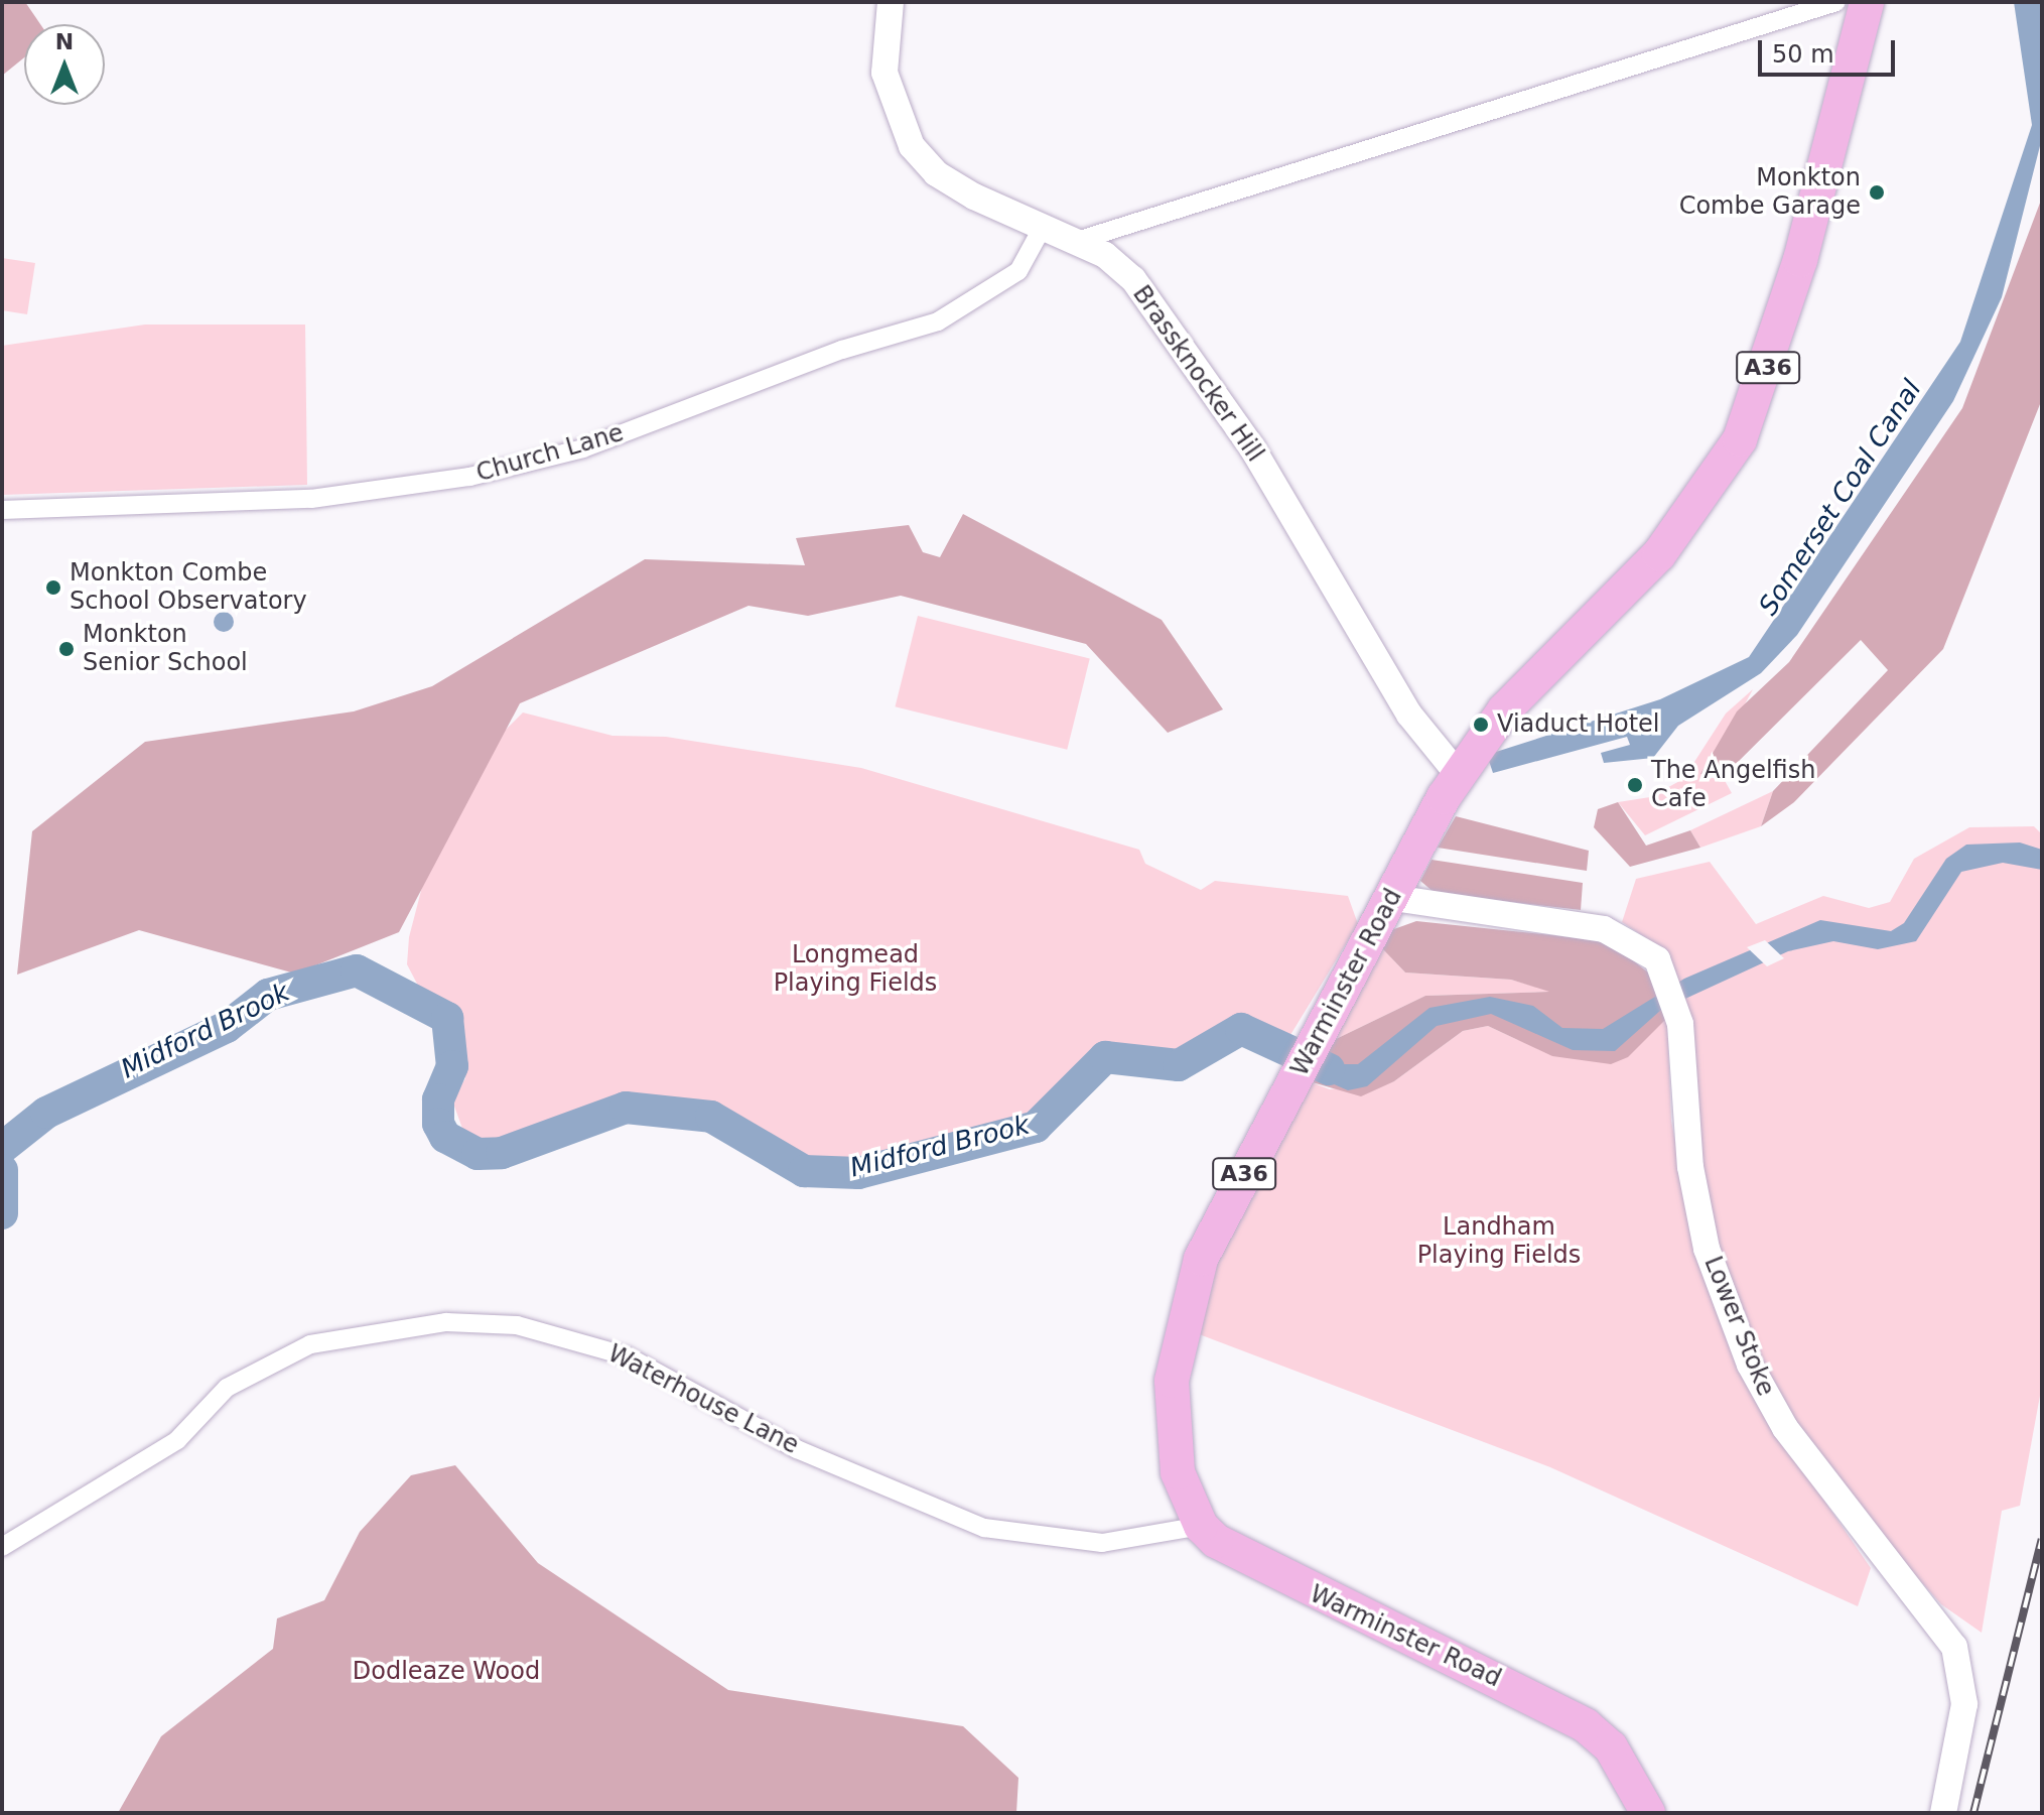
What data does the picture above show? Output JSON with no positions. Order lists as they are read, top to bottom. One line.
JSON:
{"streets":{"highway":["A36","Warminster Road"],"main road":["Brassknocker Hill","Lower Stoke"],"street":["Church Lane","Waterhouse Lane"]},"crossings":[["Brassknocker Hill","Church Lane"],["Brassknocker Hill","Warminster Road"],["Warminster Road","Lower Stoke"],["Warminster Road","Waterhouse Lane"]],"water":["Somerset Coal Canal","Midford Brook"],"parks":["Longmead Playing Fields","Landham Playing Fields","Dodleaze Wood"],"places":["Monkton Combe Garage","Monkton Combe School Observatory","Monkton Senior School","Viaduct Hotel","The Angelfish Cafe"],"scale_bar":"50 m","north":"top"}
